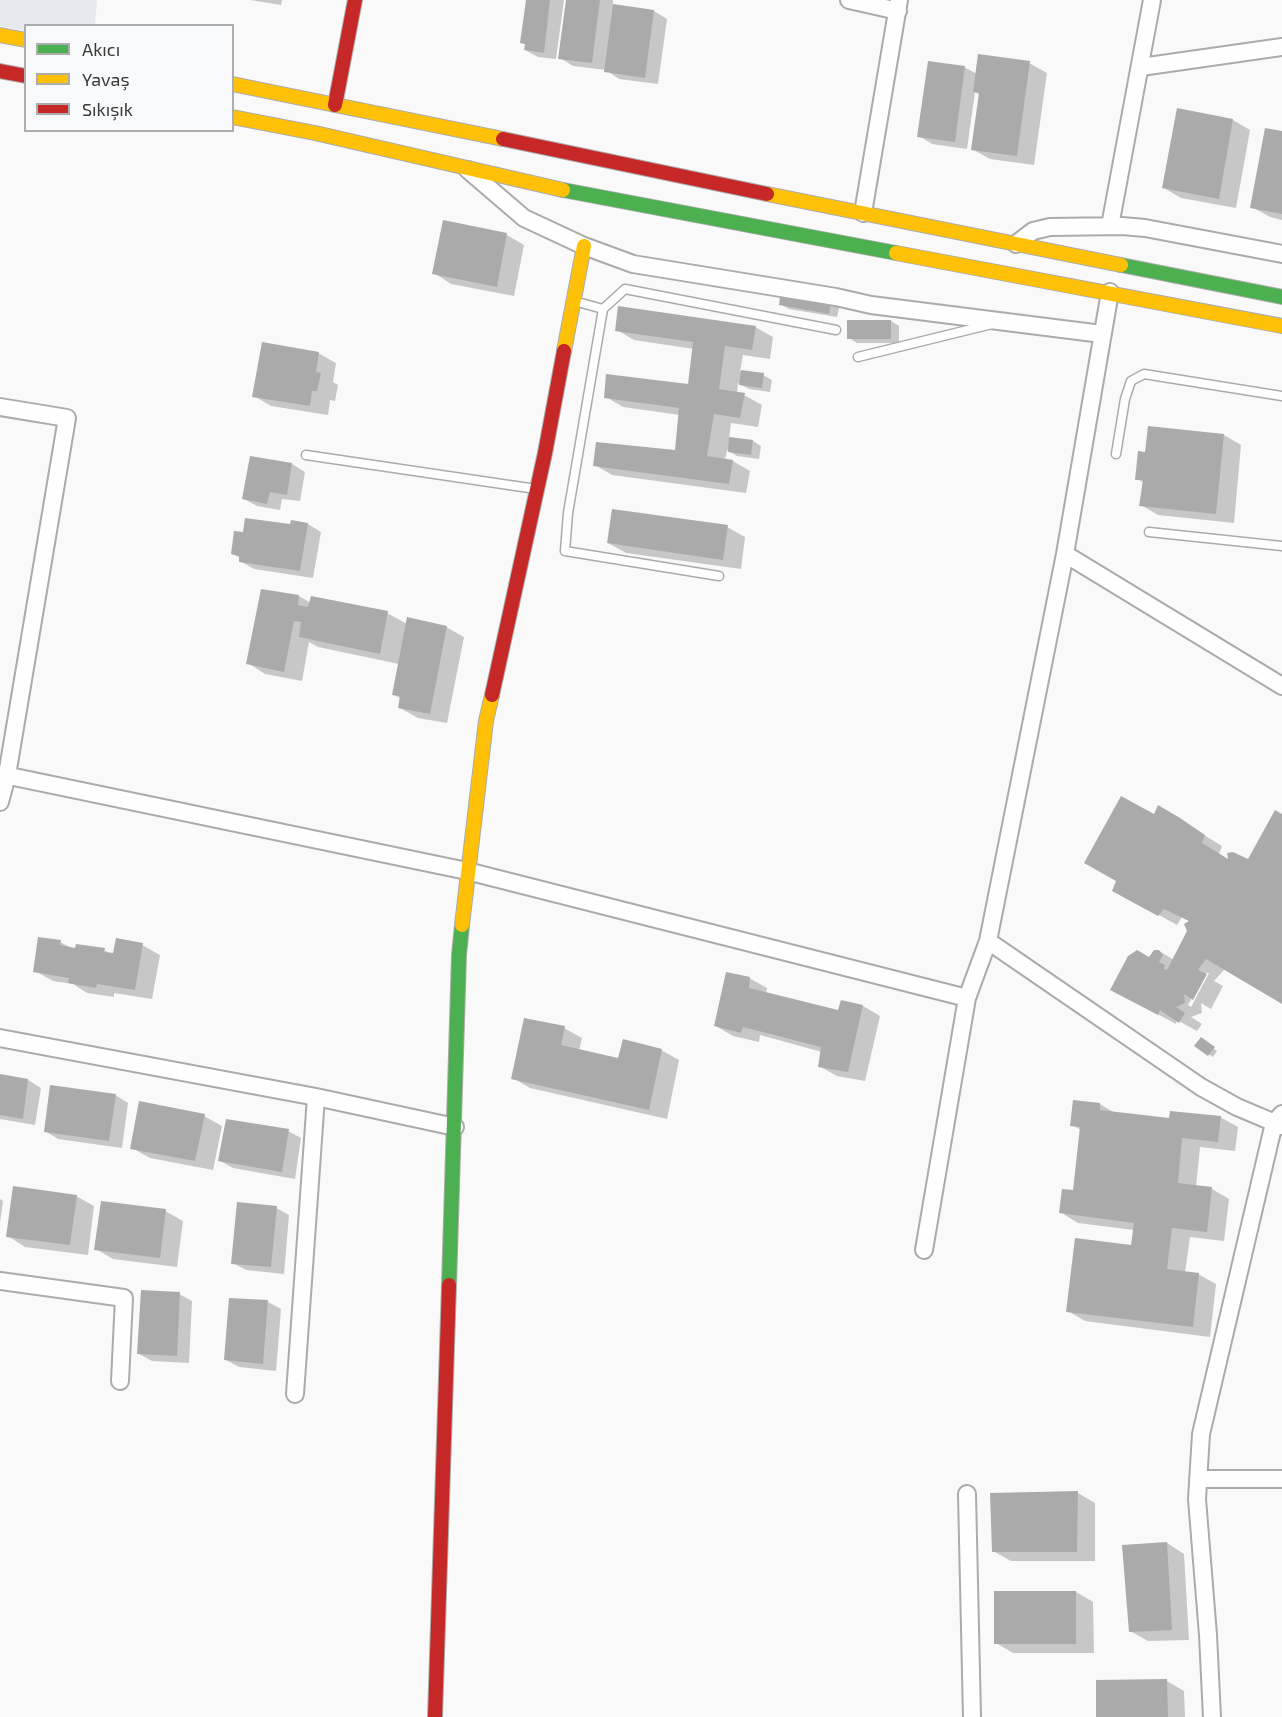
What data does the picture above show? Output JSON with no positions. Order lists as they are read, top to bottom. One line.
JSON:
{"legend":["Akıcı","Yavaş","Sıkışık"]}
